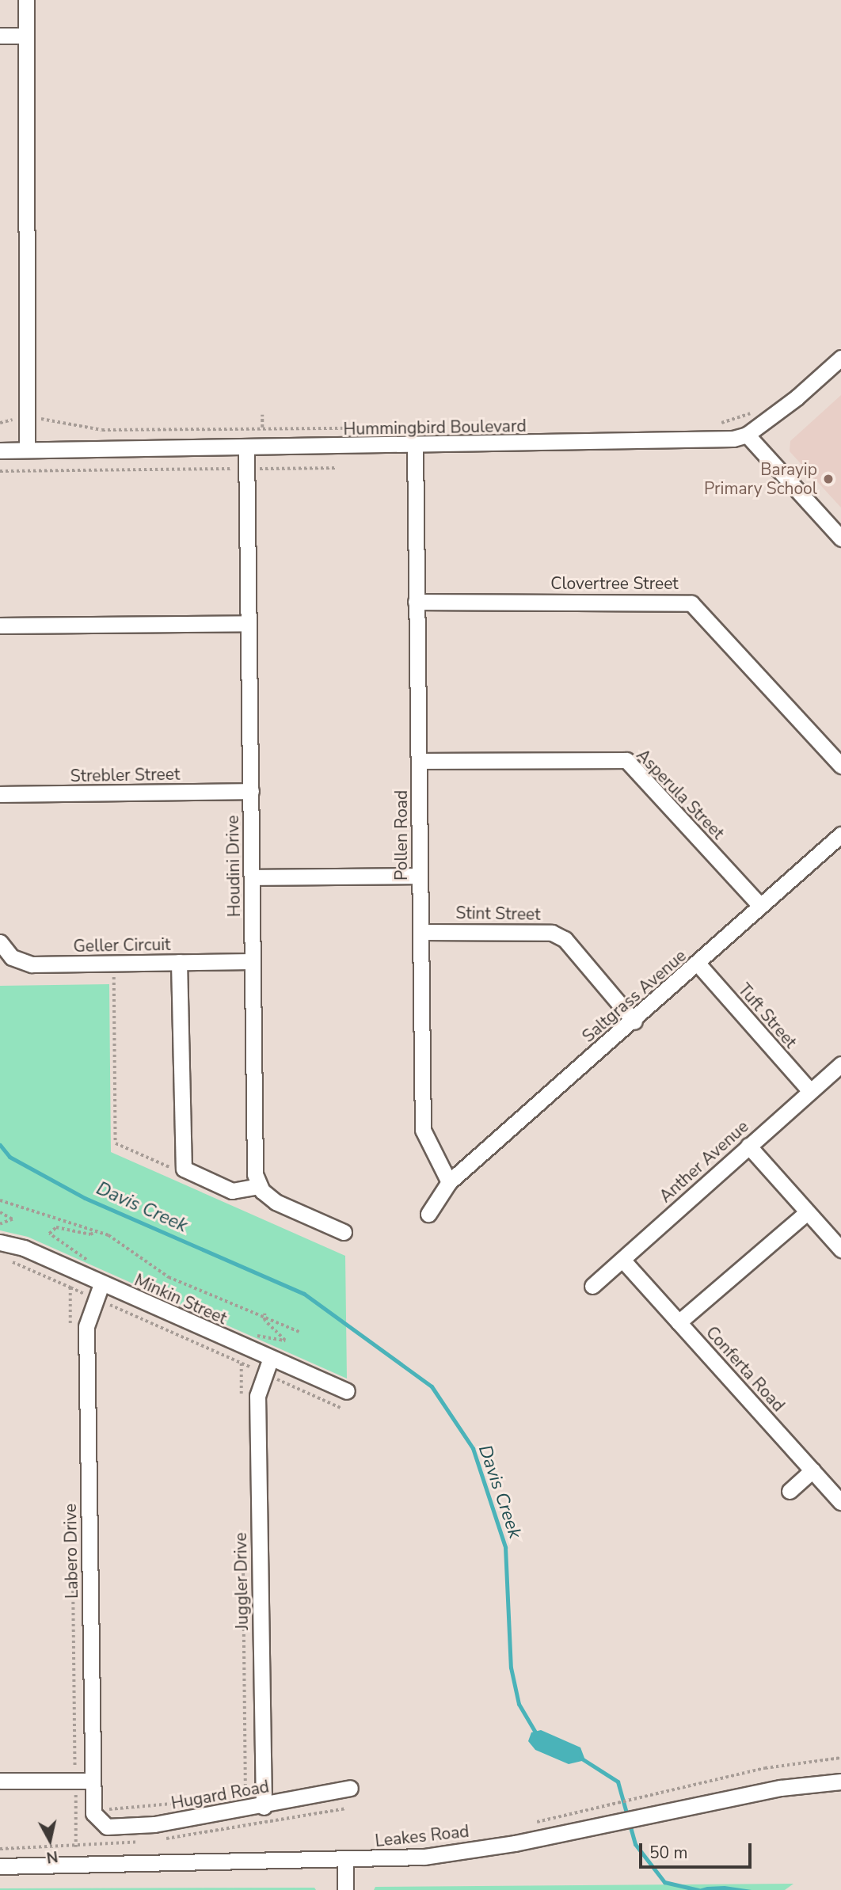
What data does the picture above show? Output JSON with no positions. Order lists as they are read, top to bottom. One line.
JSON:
{"streets":{"street":["Hummingbird Boulevard","Clovertree Street","Strebler Street","Asperula Street","Pollen Road","Houdini Drive","Stint Street","Geller Circuit","Saltgrass Avenue","Tuft Street","Anther Avenue","Minkin Street","Conferta Road","Labero Drive","Juggler Drive","Hugard Road","Leakes Road"]},"crossings":[["Hummingbird Boulevard","Pollen Road"],["Hummingbird Boulevard","Houdini Drive"],["Clovertree Street","Pollen Road"],["Strebler Street","Houdini Drive"],["Asperula Street","Pollen Road"],["Asperula Street","Saltgrass Avenue"],["Pollen Road","Stint Street"],["Pollen Road","Saltgrass Avenue"],["Houdini Drive","Geller Circuit"],["Stint Street","Saltgrass Avenue"],["Saltgrass Avenue","Tuft Street"],["Tuft Street","Anther Avenue"],["Anther Avenue","Conferta Road"],["Minkin Street","Labero Drive"],["Minkin Street","Juggler Drive"],["Labero Drive","Hugard Road"],["Juggler Drive","Hugard Road"]],"water":["Davis Creek"],"places":["Barayip Primary School"],"scale_bar":"50 m","north":"bottom"}
